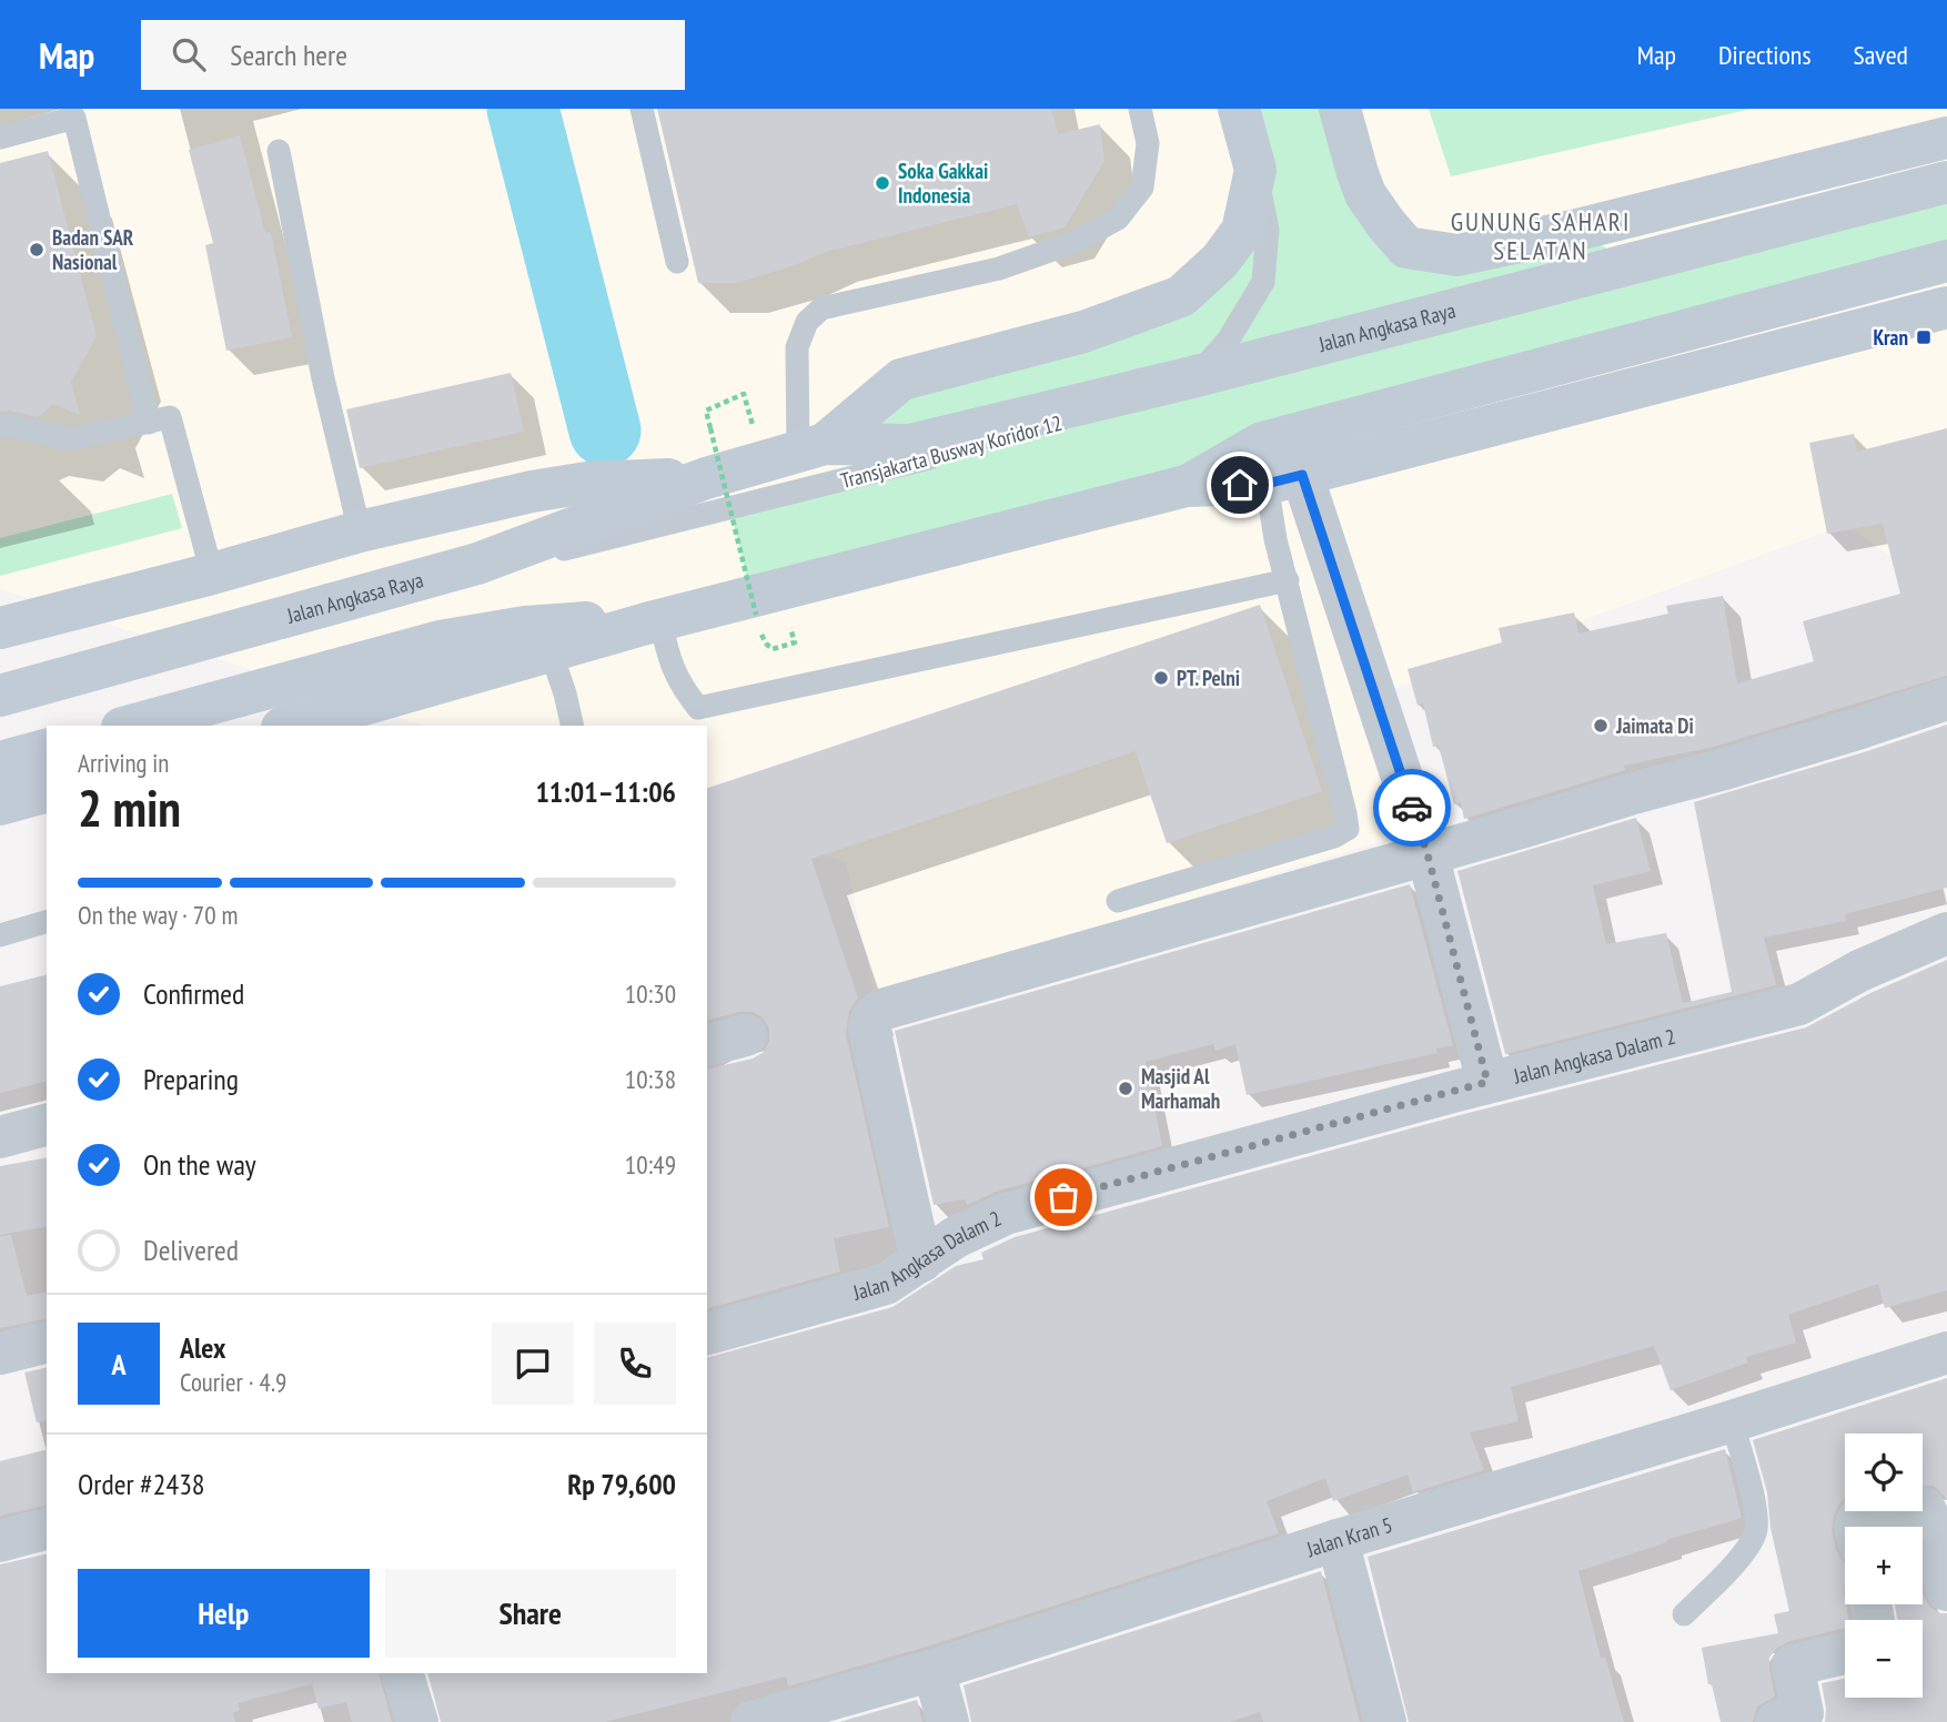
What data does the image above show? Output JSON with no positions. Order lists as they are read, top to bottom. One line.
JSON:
{"streets":{"main road":["Jalan Angkasa Raya"],"street":["Jalan Angkasa Dalam 2","Jalan Kran 5"],"lane":["Transjakarta Busway Koridor 12"]},"crossings":[["Jalan Angkasa Raya","Transjakarta Busway Koridor 12"]],"districts":["GUNUNG SAHARI SELATAN"],"places":{"other":["Soka Gakkai Indonesia","Badan SAR Nasional","PT. Pelni","Jaimata Di","Masjid Al Marhamah"],"transit":["Kran"]},"page":{"header":"Map","search":"Search here","nav":["Map","Directions","Saved"],"heading":["2 min","Arriving in","11:01–11:06"],"panel":["Alex","Courier · 4.9","Order #2438","Rp 79,600"],"bar":"On the way · 70 m","list":[["Confirmed","10:30"],["Preparing","10:38"],["On the way","10:49"],"Delivered"],"round":"A","map_buttons":["+","−"],"buttons":["Help","Share"]}}
